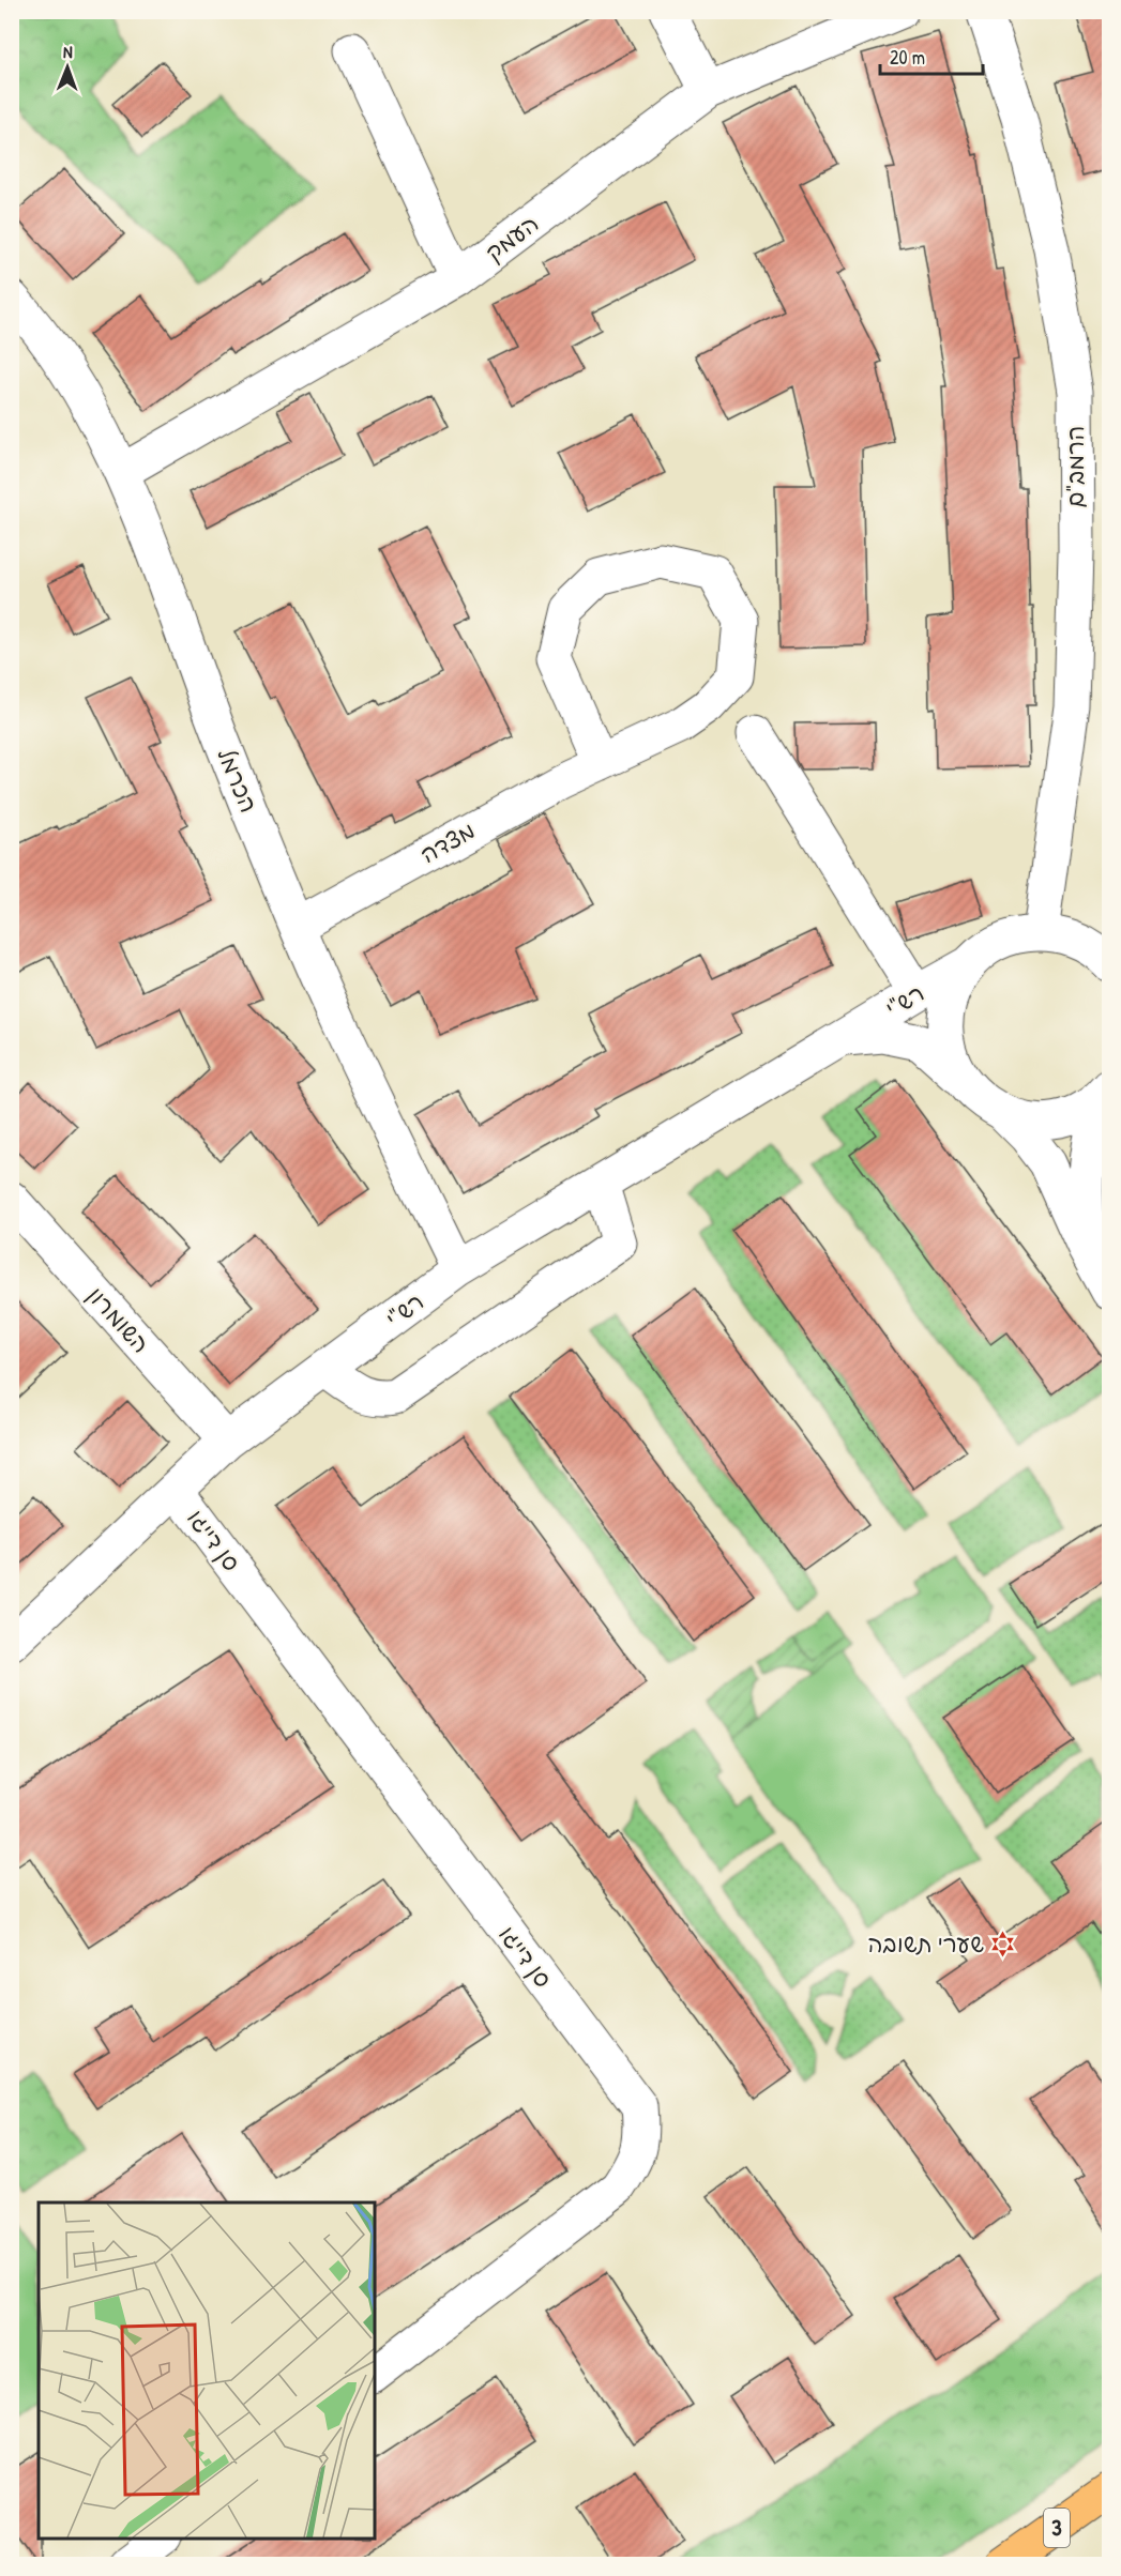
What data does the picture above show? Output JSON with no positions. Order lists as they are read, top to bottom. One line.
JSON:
{"streets":{"highway":["3"],"street":["העמק","הרמב\"ם","הכרמל","מצדה","רש\"י","השומרון","סן דייגו"]},"crossings":[["העמק","הכרמל"],["הכרמל","מצדה"],["הכרמל","רש\"י"],["רש\"י","השומרון"],["רש\"י","סן דייגו"]],"places":{"synagogue":["שערי תשובה"]},"scale_bar":"20 m","north":"top"}
